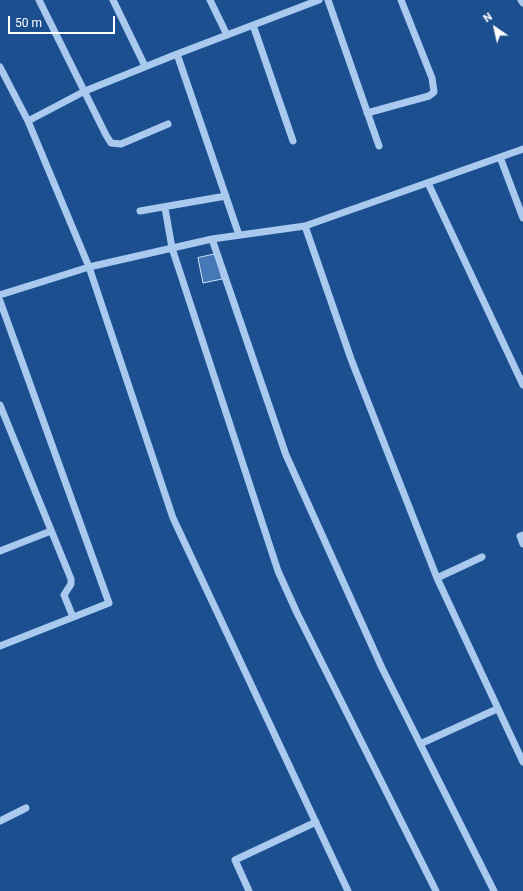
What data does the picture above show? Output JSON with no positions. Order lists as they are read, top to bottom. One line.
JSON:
{"scale_bar":"50 m","north":"top left"}
